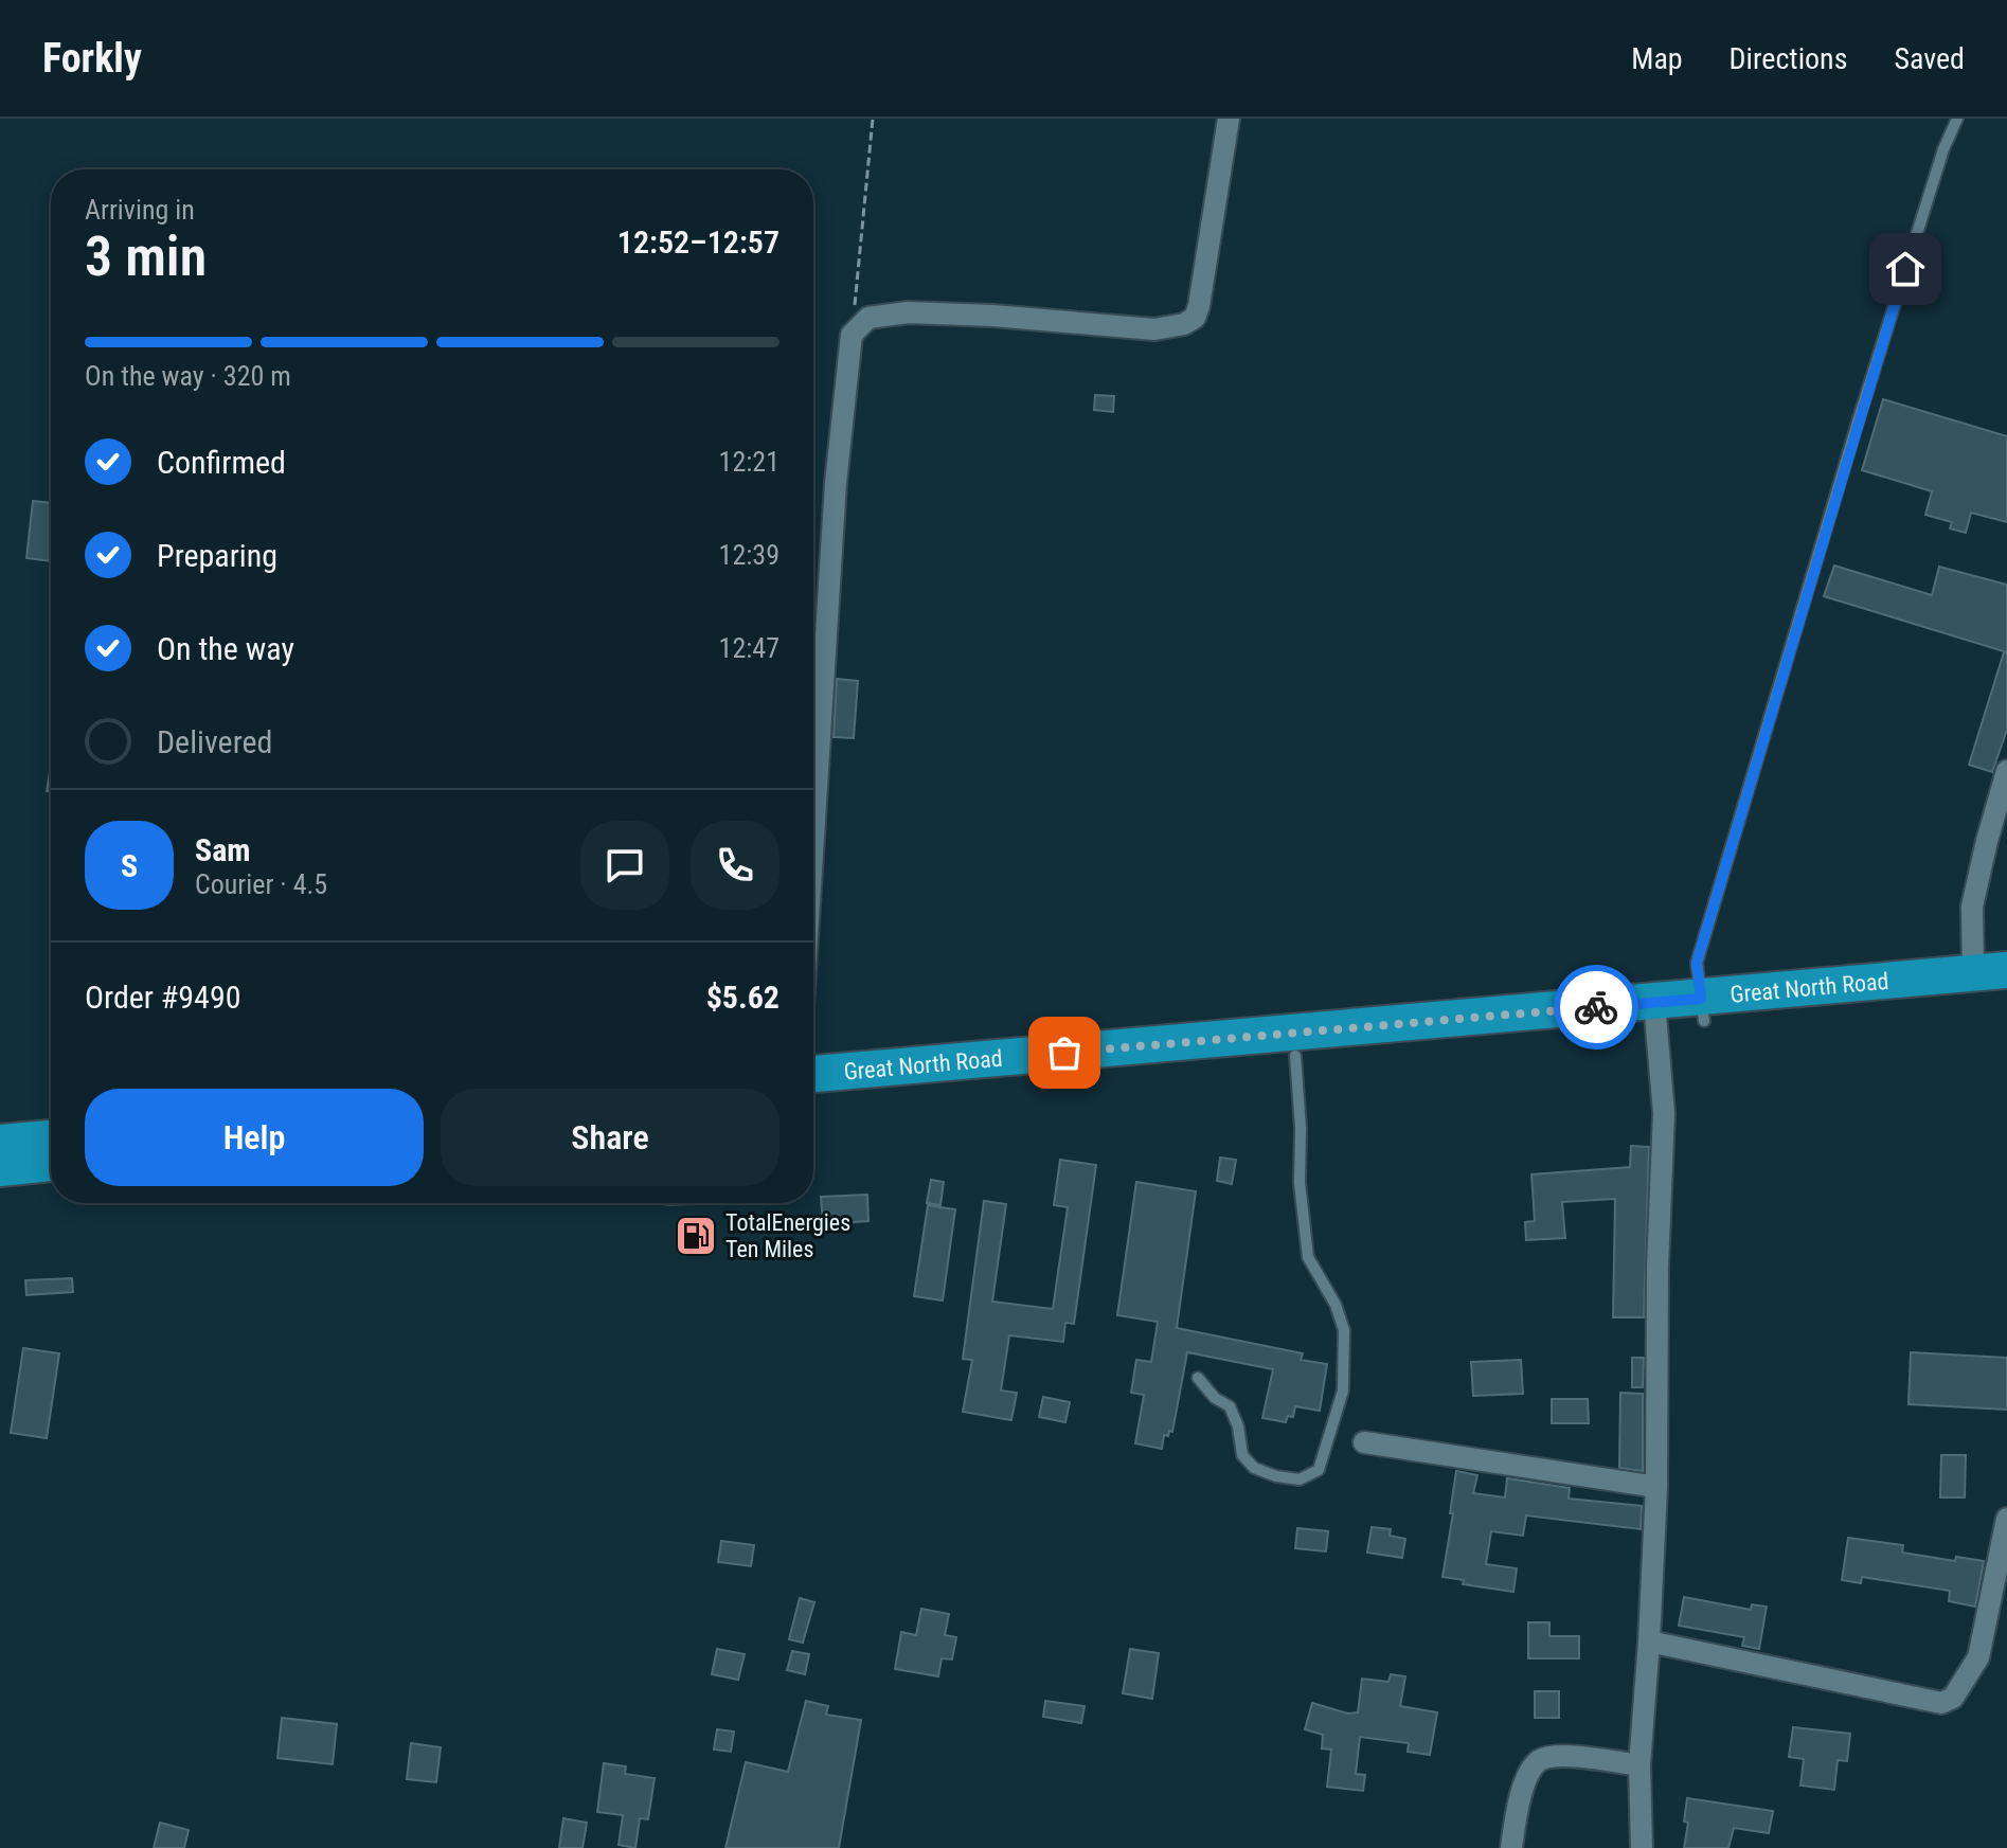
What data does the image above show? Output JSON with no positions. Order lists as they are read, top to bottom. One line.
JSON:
{"streets":{"highway":["Great North Road"]},"places":{"fuel station":["TotalEnergies Ten Miles"]},"page":{"header":"Forkly","nav":["Map","Directions","Saved"],"heading":["3 min","Arriving in","12:52–12:57"],"panel":["Sam","Courier · 4.5","Order #9490","$5.62"],"bar":"On the way · 320 m","list":[["Confirmed","12:21"],["Preparing","12:39"],["On the way","12:47"],"Delivered"],"round":"S","buttons":["Help","Share"]}}
